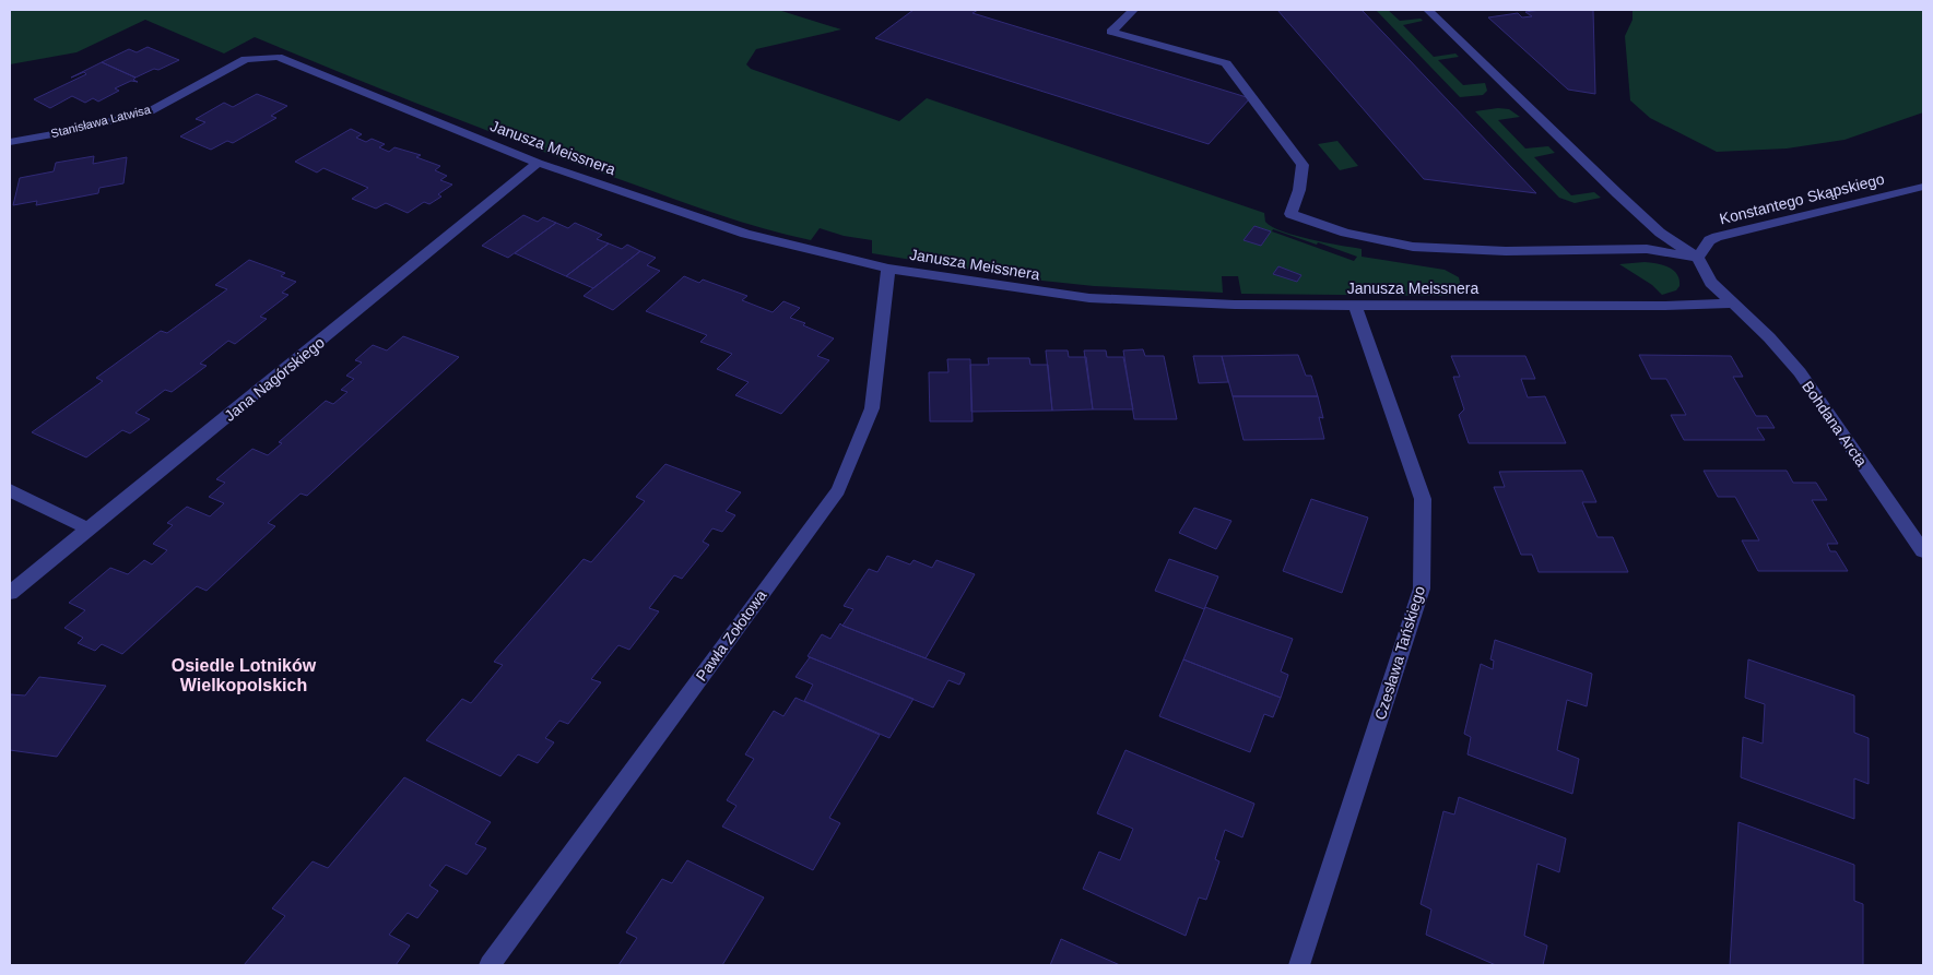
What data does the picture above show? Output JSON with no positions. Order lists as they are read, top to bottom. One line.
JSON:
{"streets":{"street":["Stanisława Latwisa","Janusza Meissnera","Konstantego Skąpskiego","Jana Nagórskiego","Bohdana Arcta","Pawła Zołotowa","Czesława Tańskiego"]},"crossings":[["Stanisława Latwisa","Janusza Meissnera"],["Janusza Meissnera","Jana Nagórskiego"],["Janusza Meissnera","Bohdana Arcta"],["Janusza Meissnera","Pawła Zołotowa"],["Janusza Meissnera","Czesława Tańskiego"],["Konstantego Skąpskiego","Bohdana Arcta"]],"districts":["Osiedle Lotników Wielkopolskich"]}
